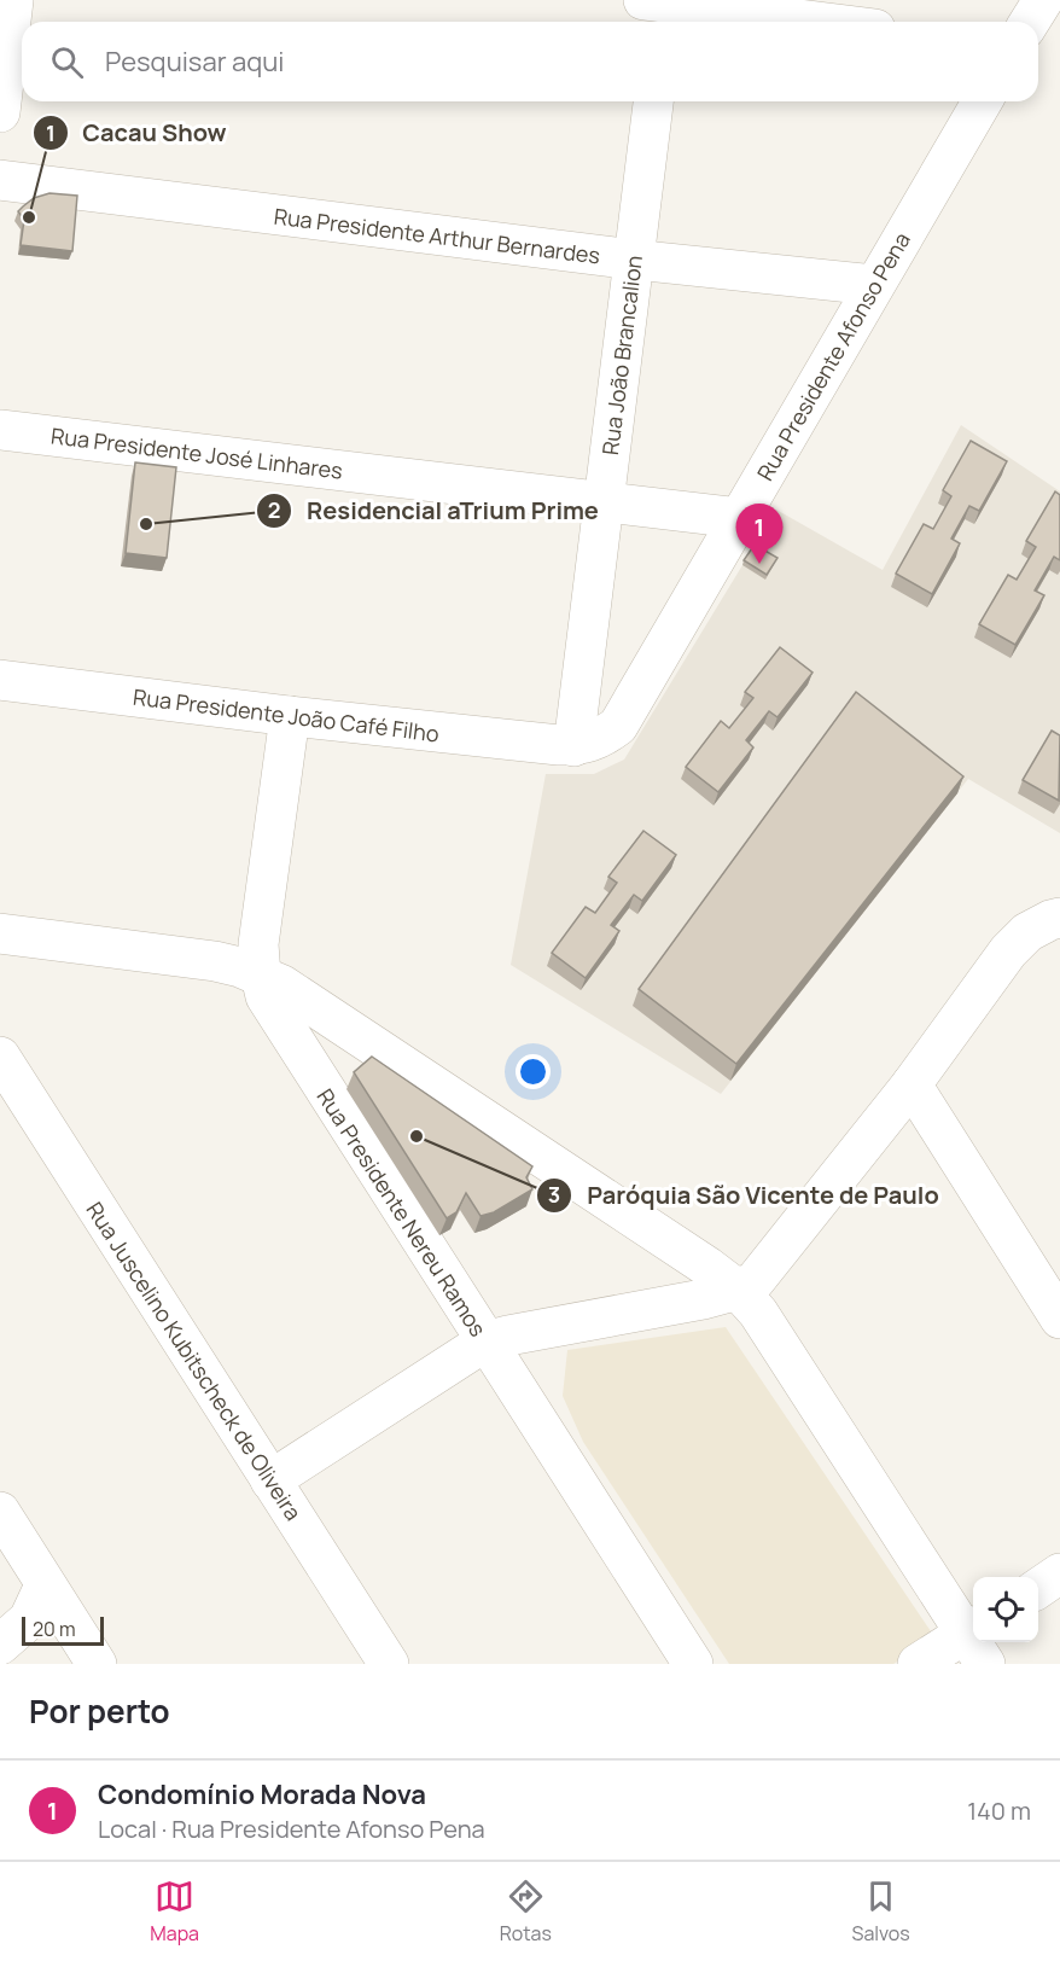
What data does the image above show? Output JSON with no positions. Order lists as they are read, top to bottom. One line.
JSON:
{"streets":{"street":["Rua Presidente Arthur Bernardes","Rua João Brancalion","Rua Presidente Afonso Pena","Rua Presidente José Linhares","Rua Presidente João Café Filho","Rua Presidente Nereu Ramos","Rua Juscelino Kubitscheck de Oliveira"]},"crossings":[["Rua Presidente Arthur Bernardes","Rua João Brancalion"],["Rua Presidente Arthur Bernardes","Rua Presidente Afonso Pena"],["Rua João Brancalion","Rua Presidente Afonso Pena"],["Rua João Brancalion","Rua Presidente José Linhares"],["Rua João Brancalion","Rua Presidente João Café Filho"],["Rua Presidente Afonso Pena","Rua Presidente José Linhares"],["Rua Presidente Afonso Pena","Rua Presidente João Café Filho"],["Rua Presidente João Café Filho","Rua Presidente Nereu Ramos"]],"places":["Cacau Show","Residencial aTrium Prime","Paróquia São Vicente de Paulo"],"scale_bar":"20 m","page":{"search":"Pesquisar aqui","pins":"1","scale":"20 m","heading":"Por perto","list":[{"mark":"1","name":"Condomínio Morada Nova","note":"Local · Rua Presidente Afonso Pena","value":"140 m"}],"nav":["Mapa","Rotas","Salvos"]}}
